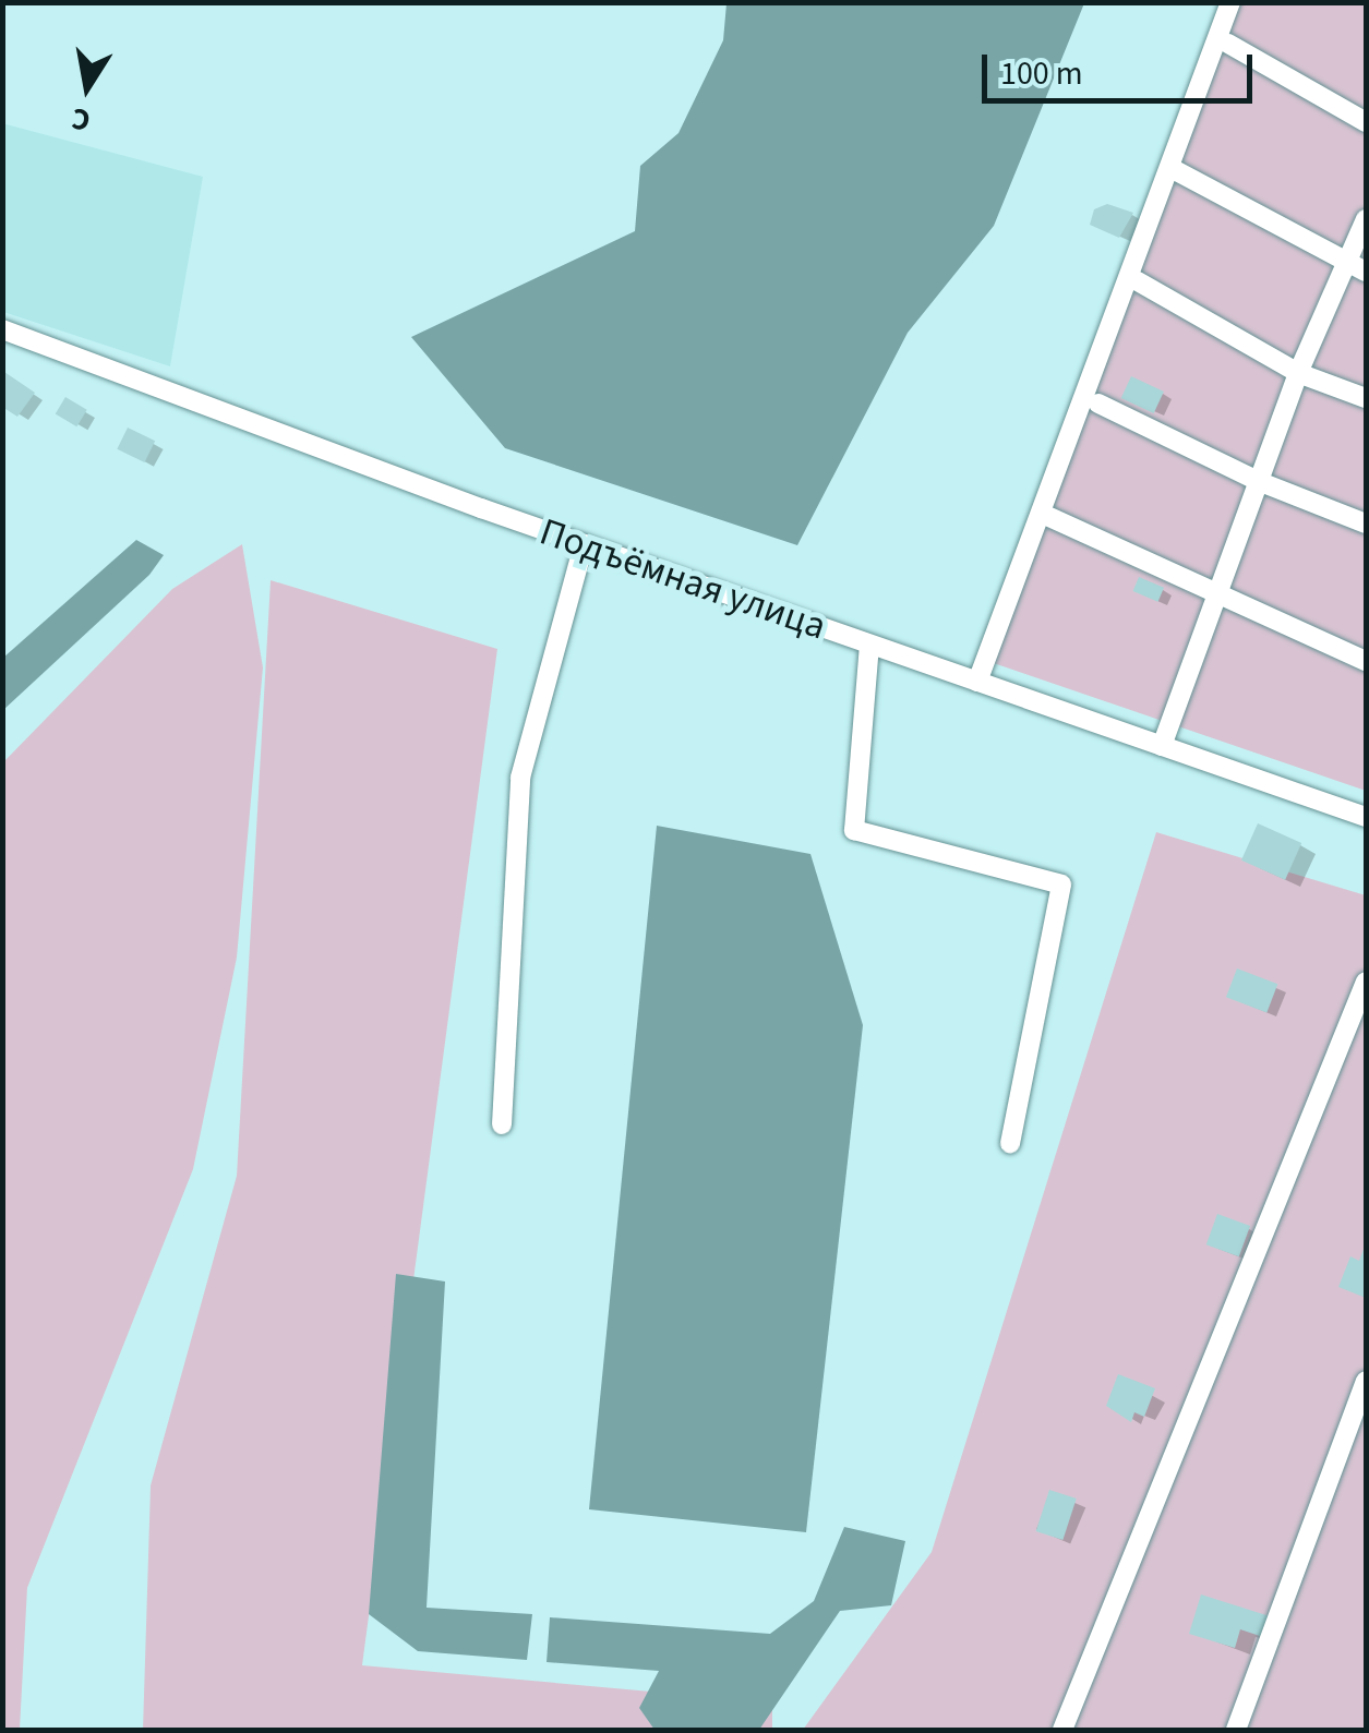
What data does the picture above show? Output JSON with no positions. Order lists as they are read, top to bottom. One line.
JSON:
{"streets":{"street":["Подъёмная улица"]},"scale_bar":"100 m","north":"bottom"}
